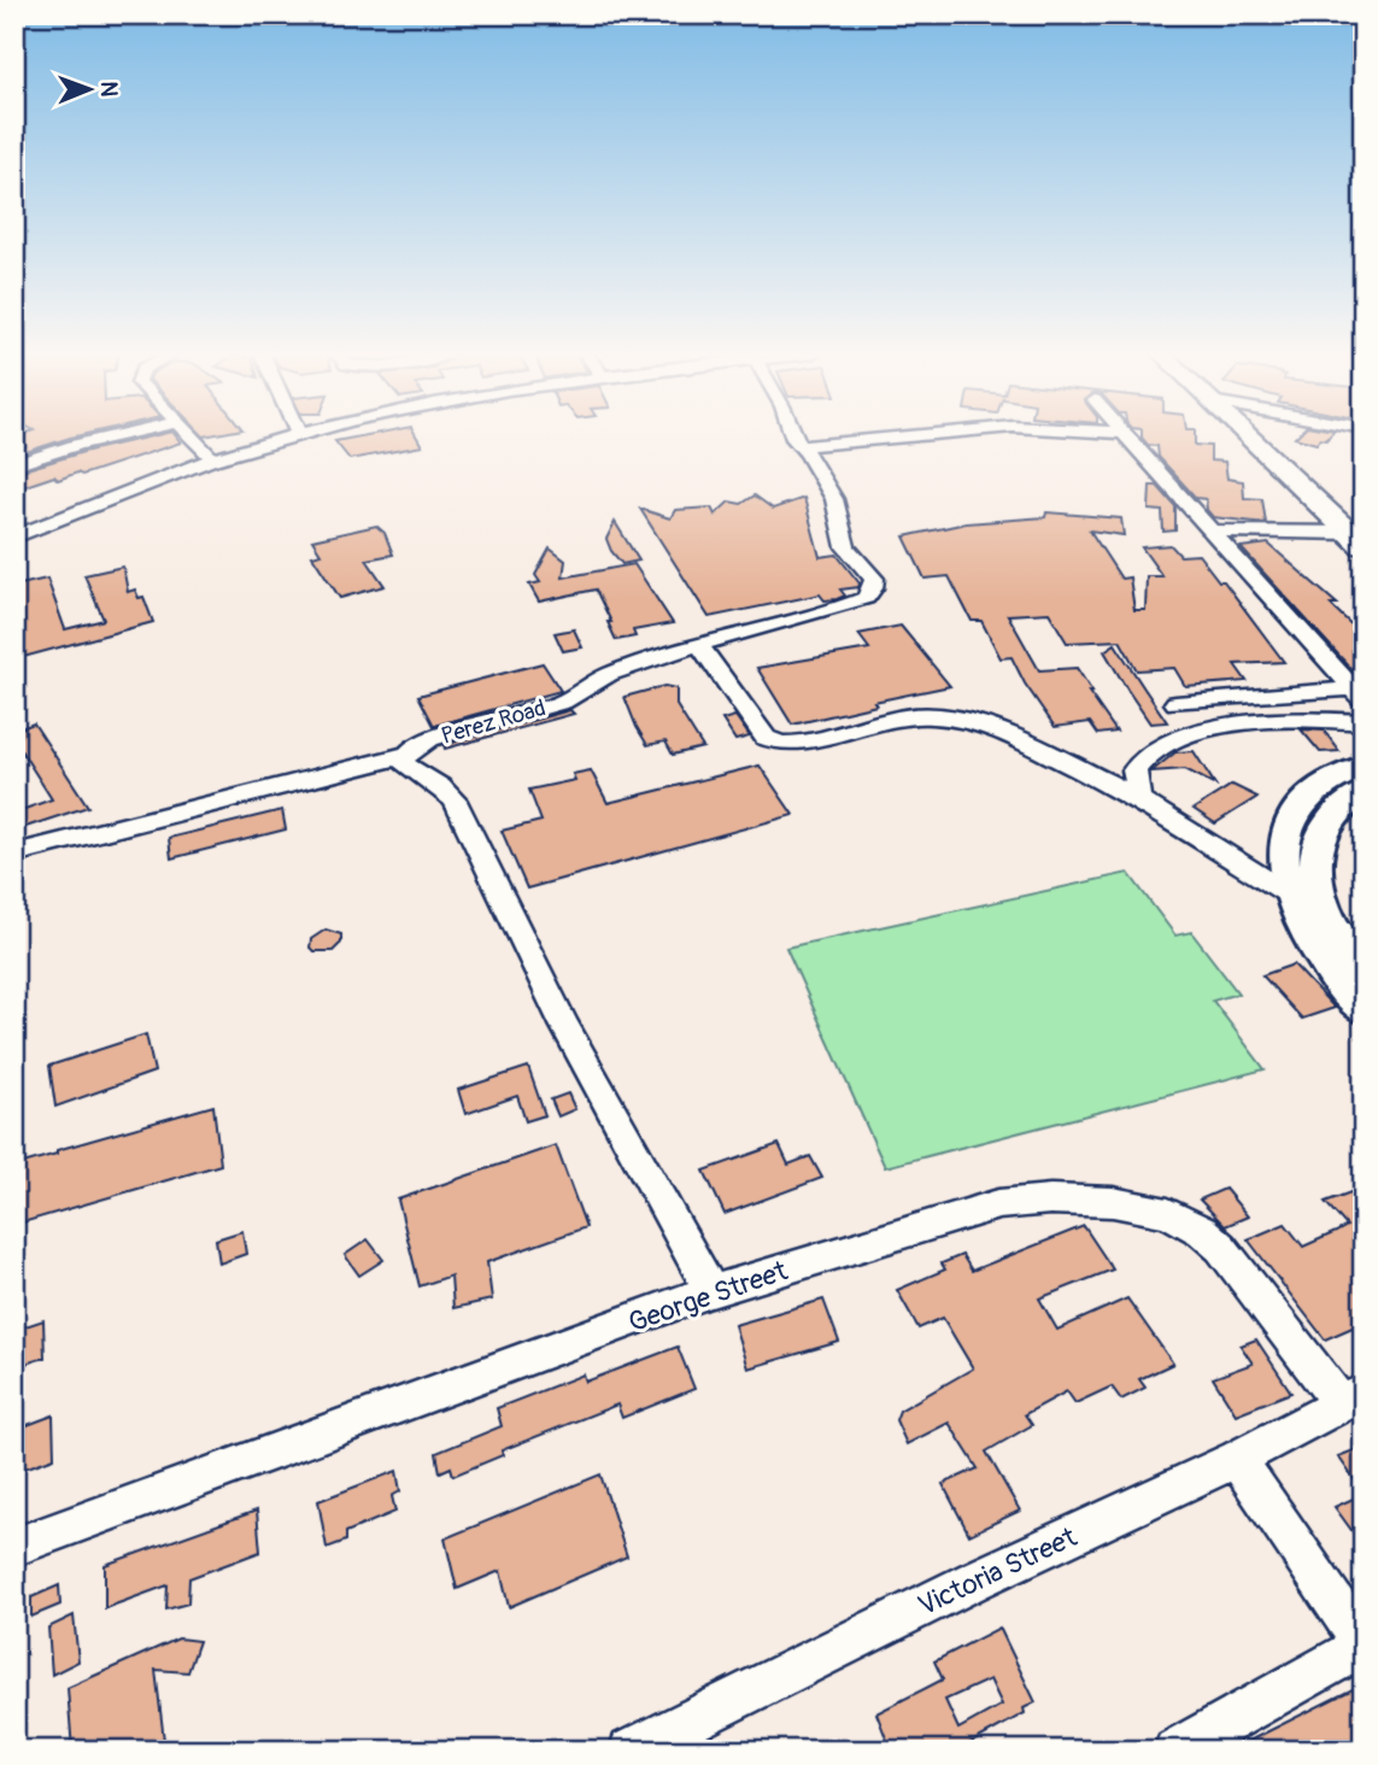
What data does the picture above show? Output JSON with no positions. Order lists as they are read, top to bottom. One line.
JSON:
{"streets":{"street":["Perez Road","George Street","Victoria Street"]},"crossings":[["Perez Road","George Street"],["George Street","Victoria Street"]],"north":"right"}
